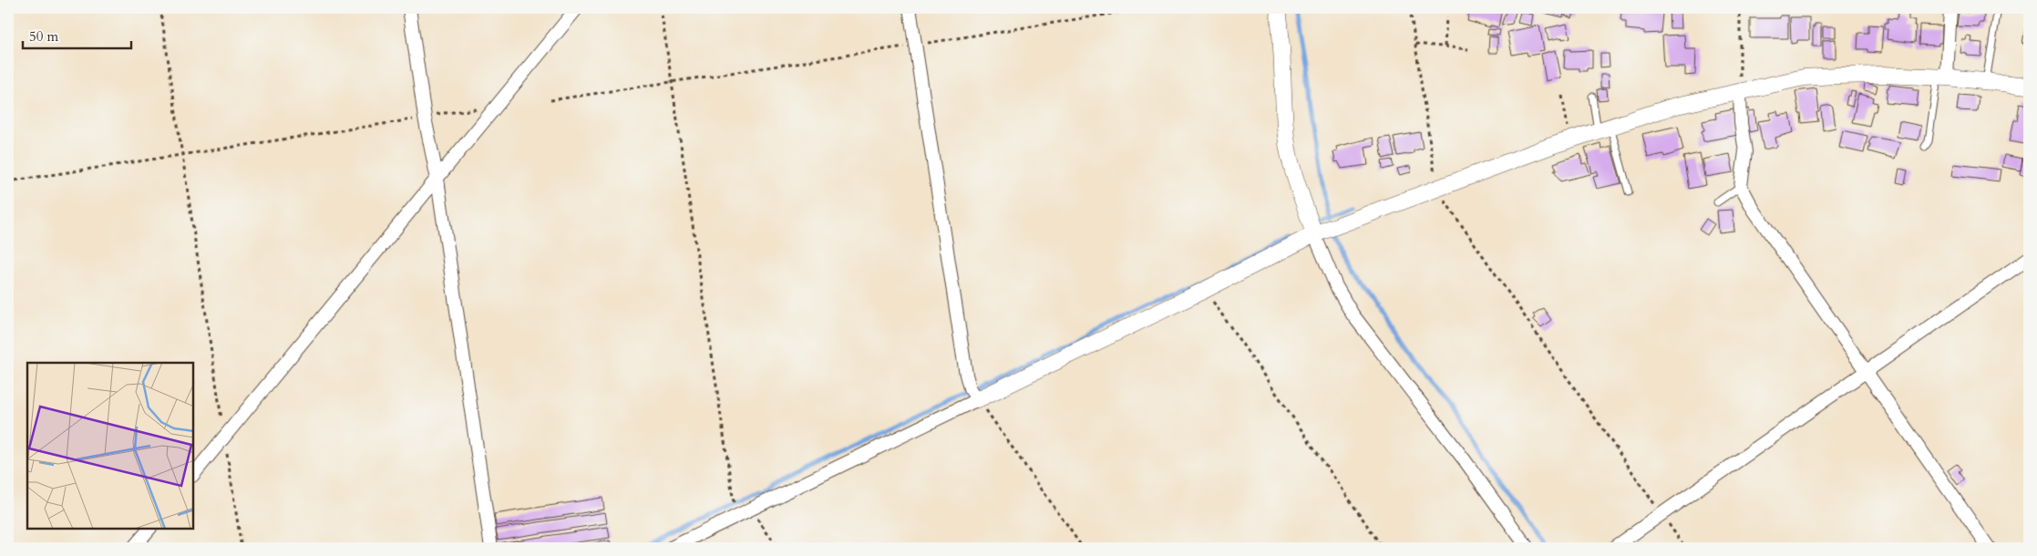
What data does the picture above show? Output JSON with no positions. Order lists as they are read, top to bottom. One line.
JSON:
{"scale_bar":"50 m"}
